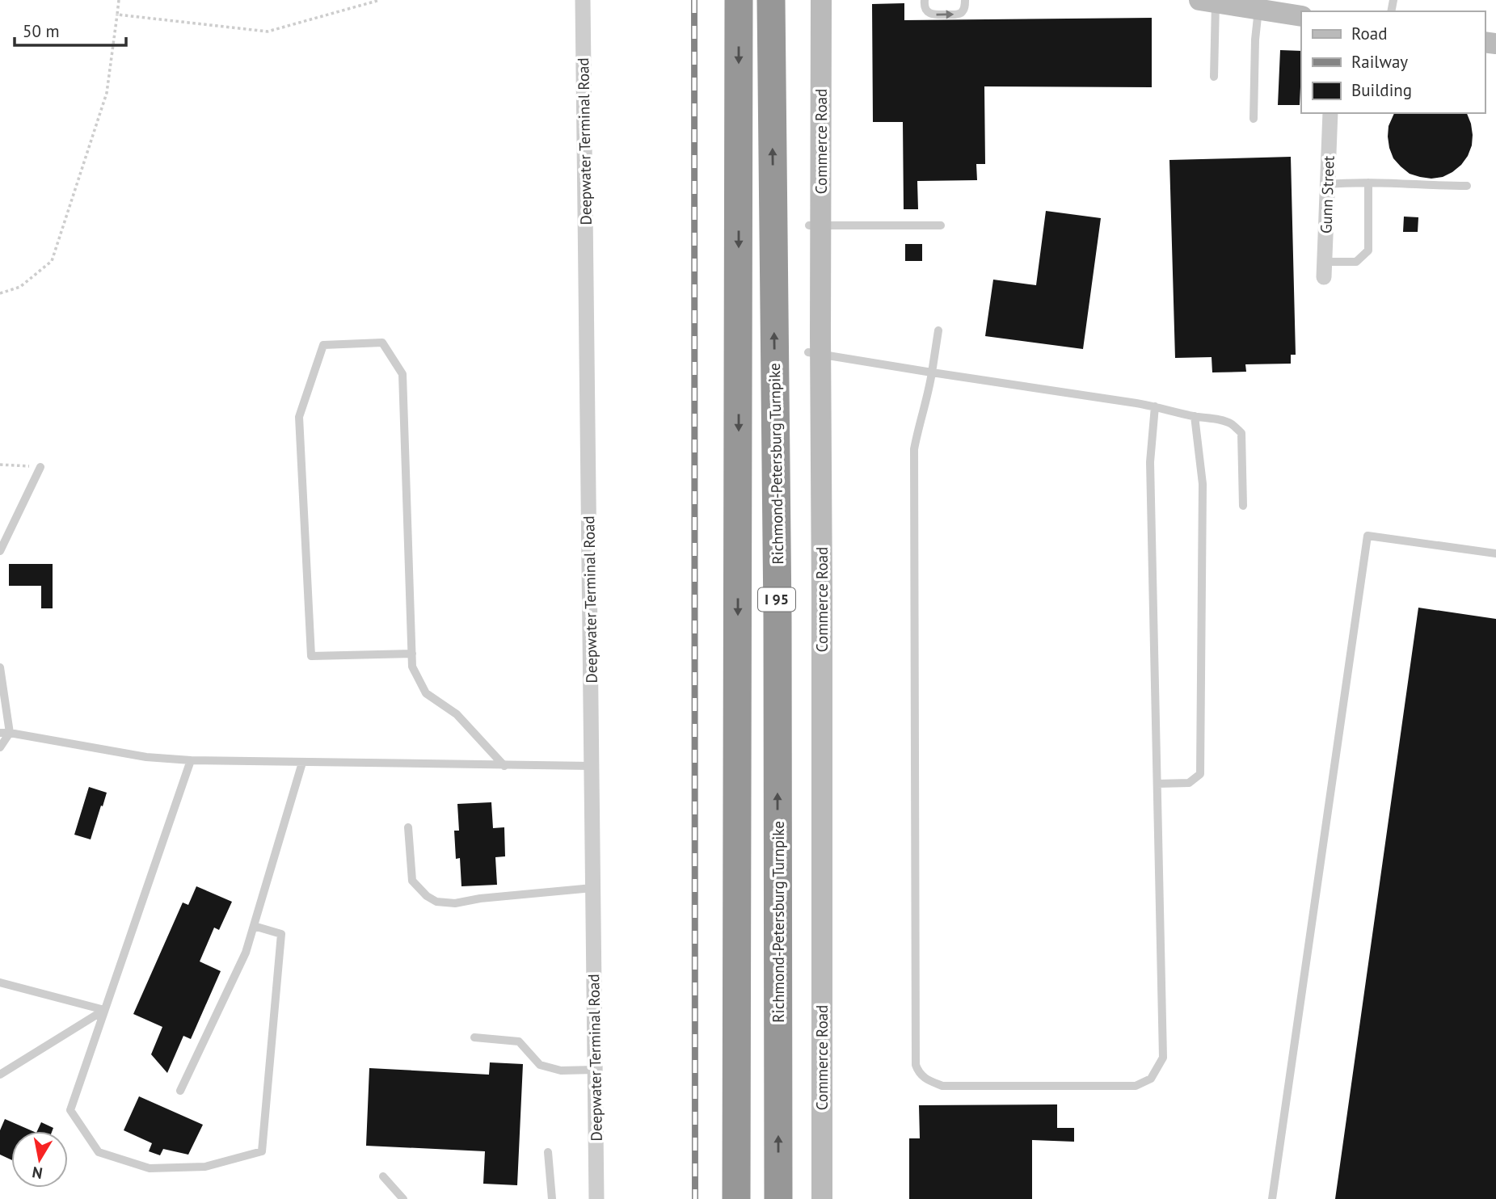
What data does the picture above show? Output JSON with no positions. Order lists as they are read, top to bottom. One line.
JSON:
{"streets":{"highway":["Richmond-Petersburg Turnpike","I 95"],"main road":["Commerce Road"],"street":["Deepwater Terminal Road","Gunn Street"]},"legend":["Road","Railway","Building"],"scale_bar":"50 m","north":"bottom"}
